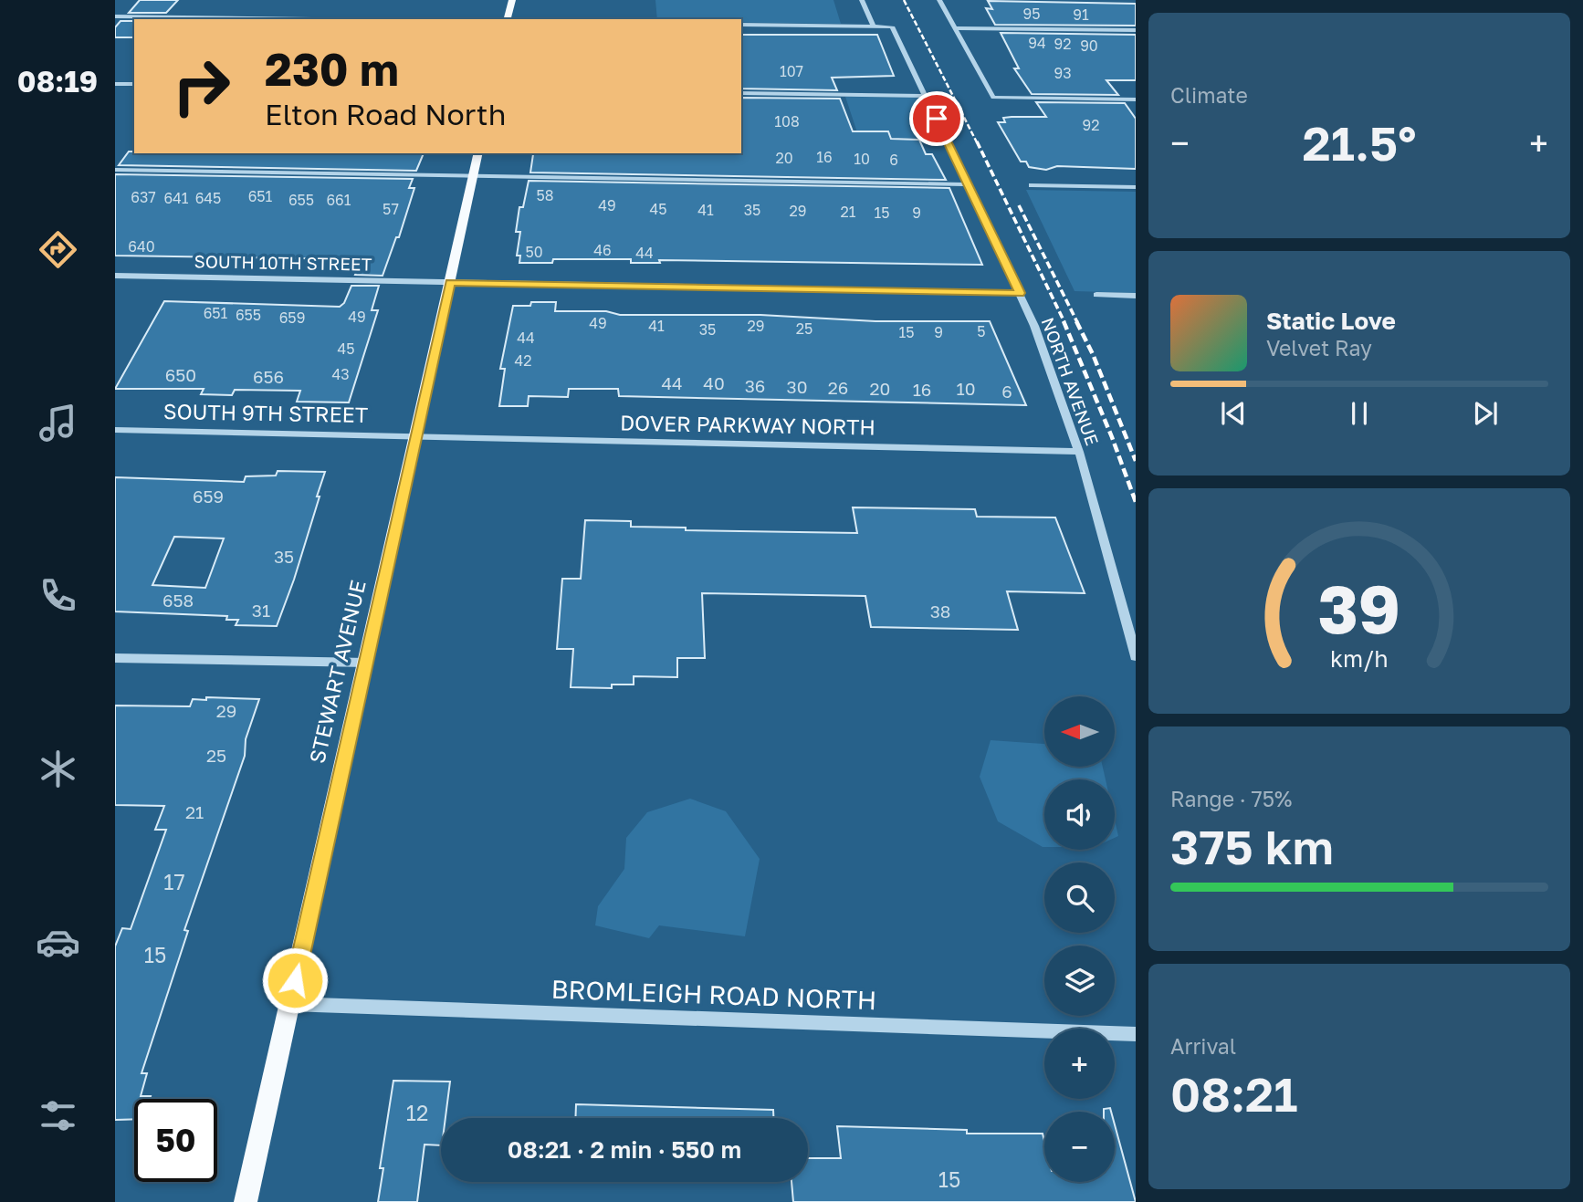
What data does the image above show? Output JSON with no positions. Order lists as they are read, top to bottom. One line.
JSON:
{"streets":{"main road":["STEWART AVENUE"],"street":["SOUTH 10TH STREET","NORTH AVENUE","SOUTH 9TH STREET","DOVER PARKWAY NORTH","BROMLEIGH ROAD NORTH"]},"crossings":[["SOUTH 10TH STREET","NORTH AVENUE"],["SOUTH 10TH STREET","STEWART AVENUE"],["NORTH AVENUE","DOVER PARKWAY NORTH"],["SOUTH 9TH STREET","DOVER PARKWAY NORTH"],["SOUTH 9TH STREET","STEWART AVENUE"],["DOVER PARKWAY NORTH","STEWART AVENUE"],["STEWART AVENUE","BROMLEIGH ROAD NORTH"]],"house_numbers":["95","91","94","92","90","107","93","108","92","16","20","10","6","58","651","637","641","645","655","661","49","57","45","41","35","29","21","15","9","640","46","50","44","651","655","49","659","49","41","29","25","35","5","15","9","44","45","42","43","650","656","44","40","36","30","26","20","10","16","6","659","35","658","31","38","29","25","21","17","15","12","15"],"north":"left","page":{"tabs":"08:19","tile":["Climate",["Range · 75%","375 km"],["Arrival","08:21"]],"turn":["230 m","Elton Road North"],"heat":["−","21.5°","+"],"song":["Static Love","Velvet Ray"],"map_buttons":["+","−"],"limit":"50","trip":"08:21 · 2 min · 550 m","gauge":["39","km/h"]}}
